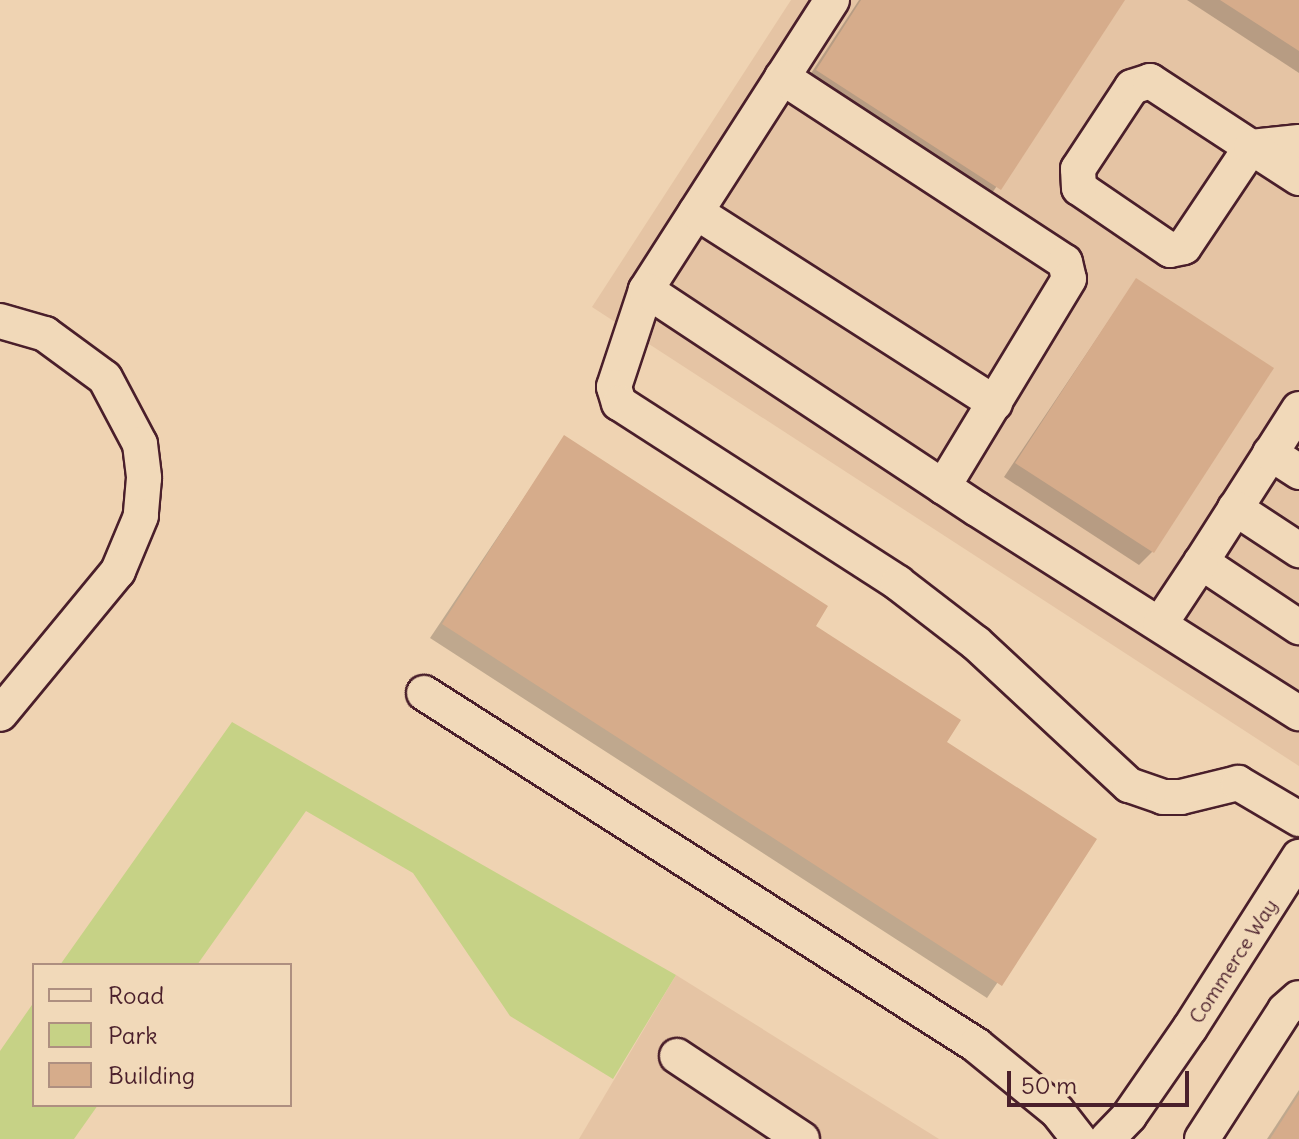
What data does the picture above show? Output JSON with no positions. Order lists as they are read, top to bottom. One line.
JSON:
{"streets":{"street":["Commerce Way"]},"legend":["Road","Park","Building"],"scale_bar":"50 m"}
